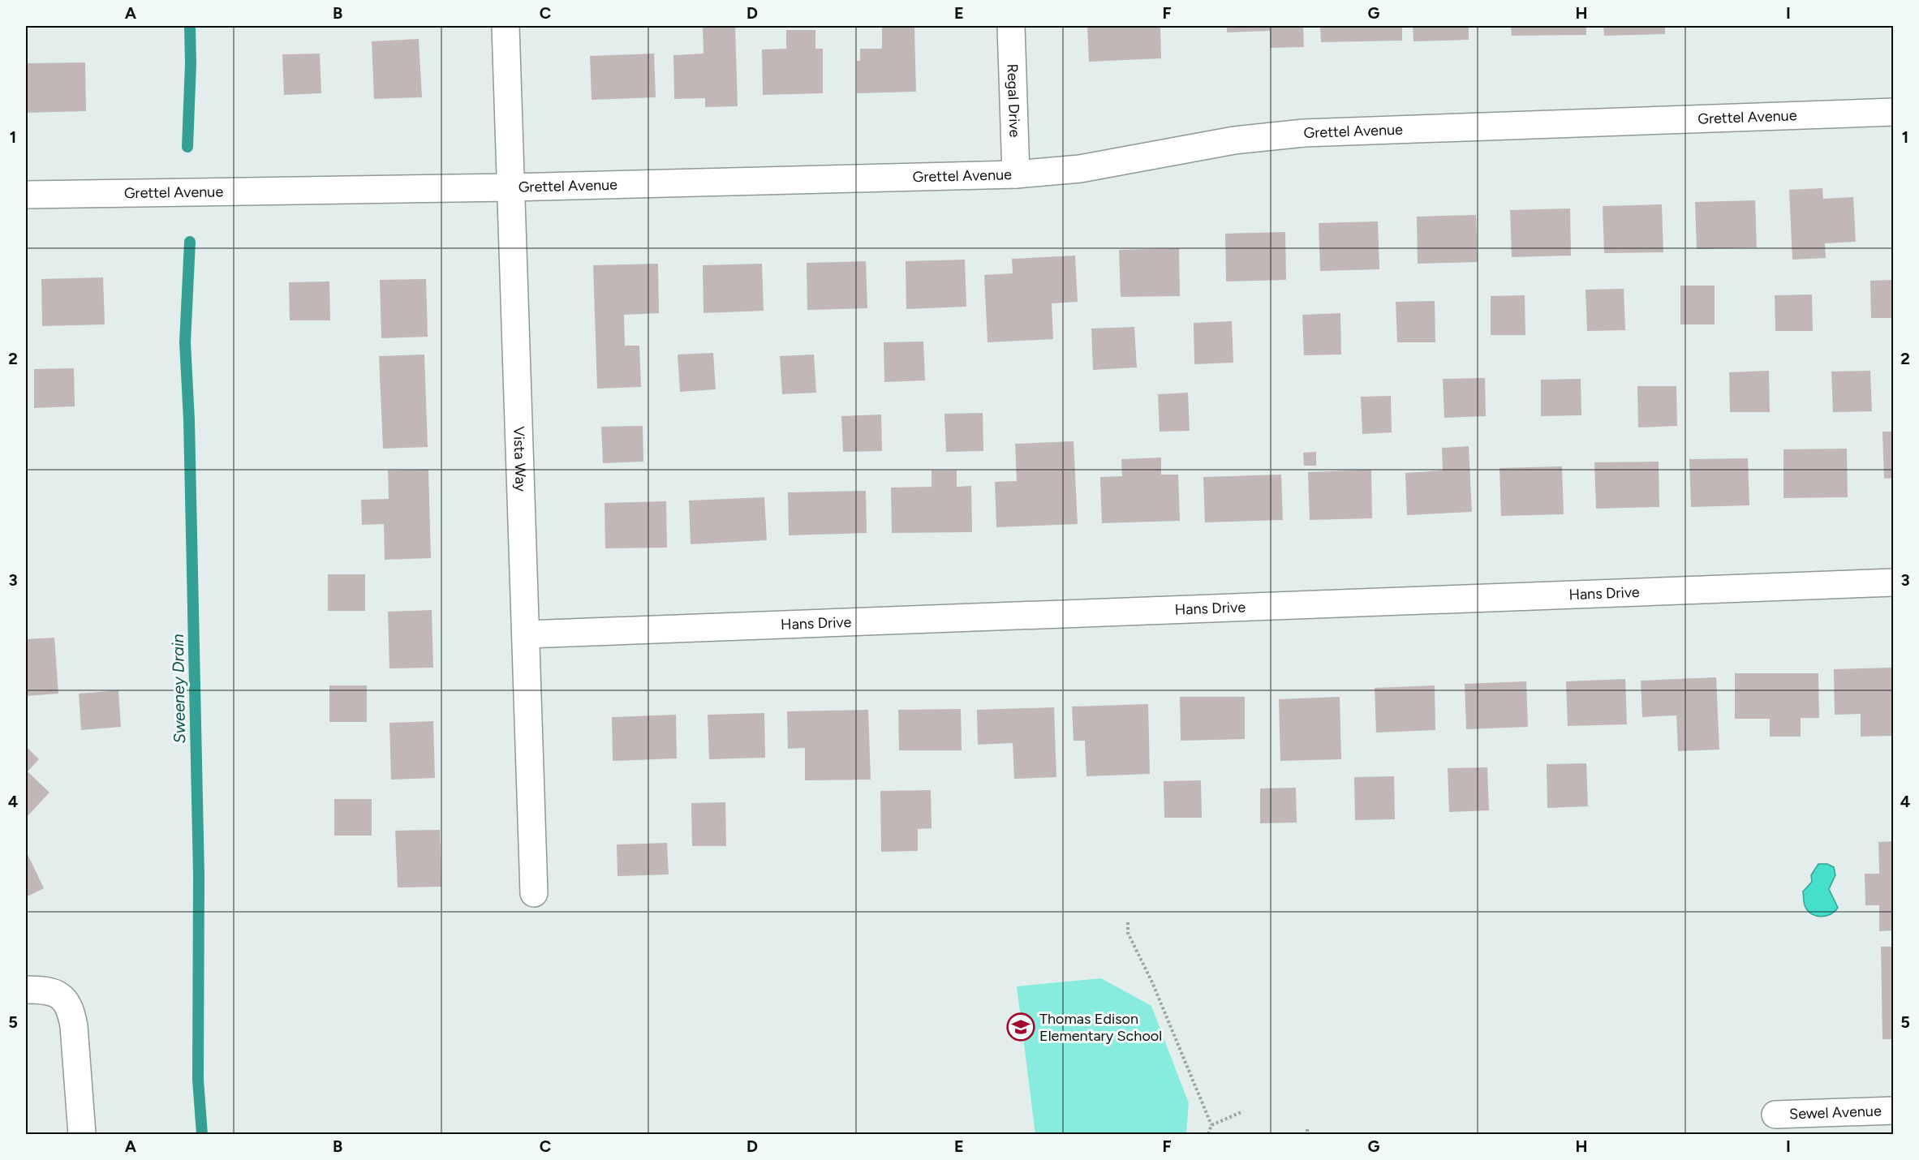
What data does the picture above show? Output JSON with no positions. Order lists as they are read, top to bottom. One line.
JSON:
{"streets":{"street":["Regal Drive","Grettel Avenue","Vista Way","Hans Drive","Sewel Avenue"]},"crossings":[["Regal Drive","Grettel Avenue"],["Grettel Avenue","Vista Way"],["Vista Way","Hans Drive"]],"water":["Sweeney Drain"],"places":{"school or university":["Thomas Edison Elementary School"]},"grid":{"columns":["A","B","C","D","E","F","G","H","I"],"rows":["1","2","3","4","5"]}}
